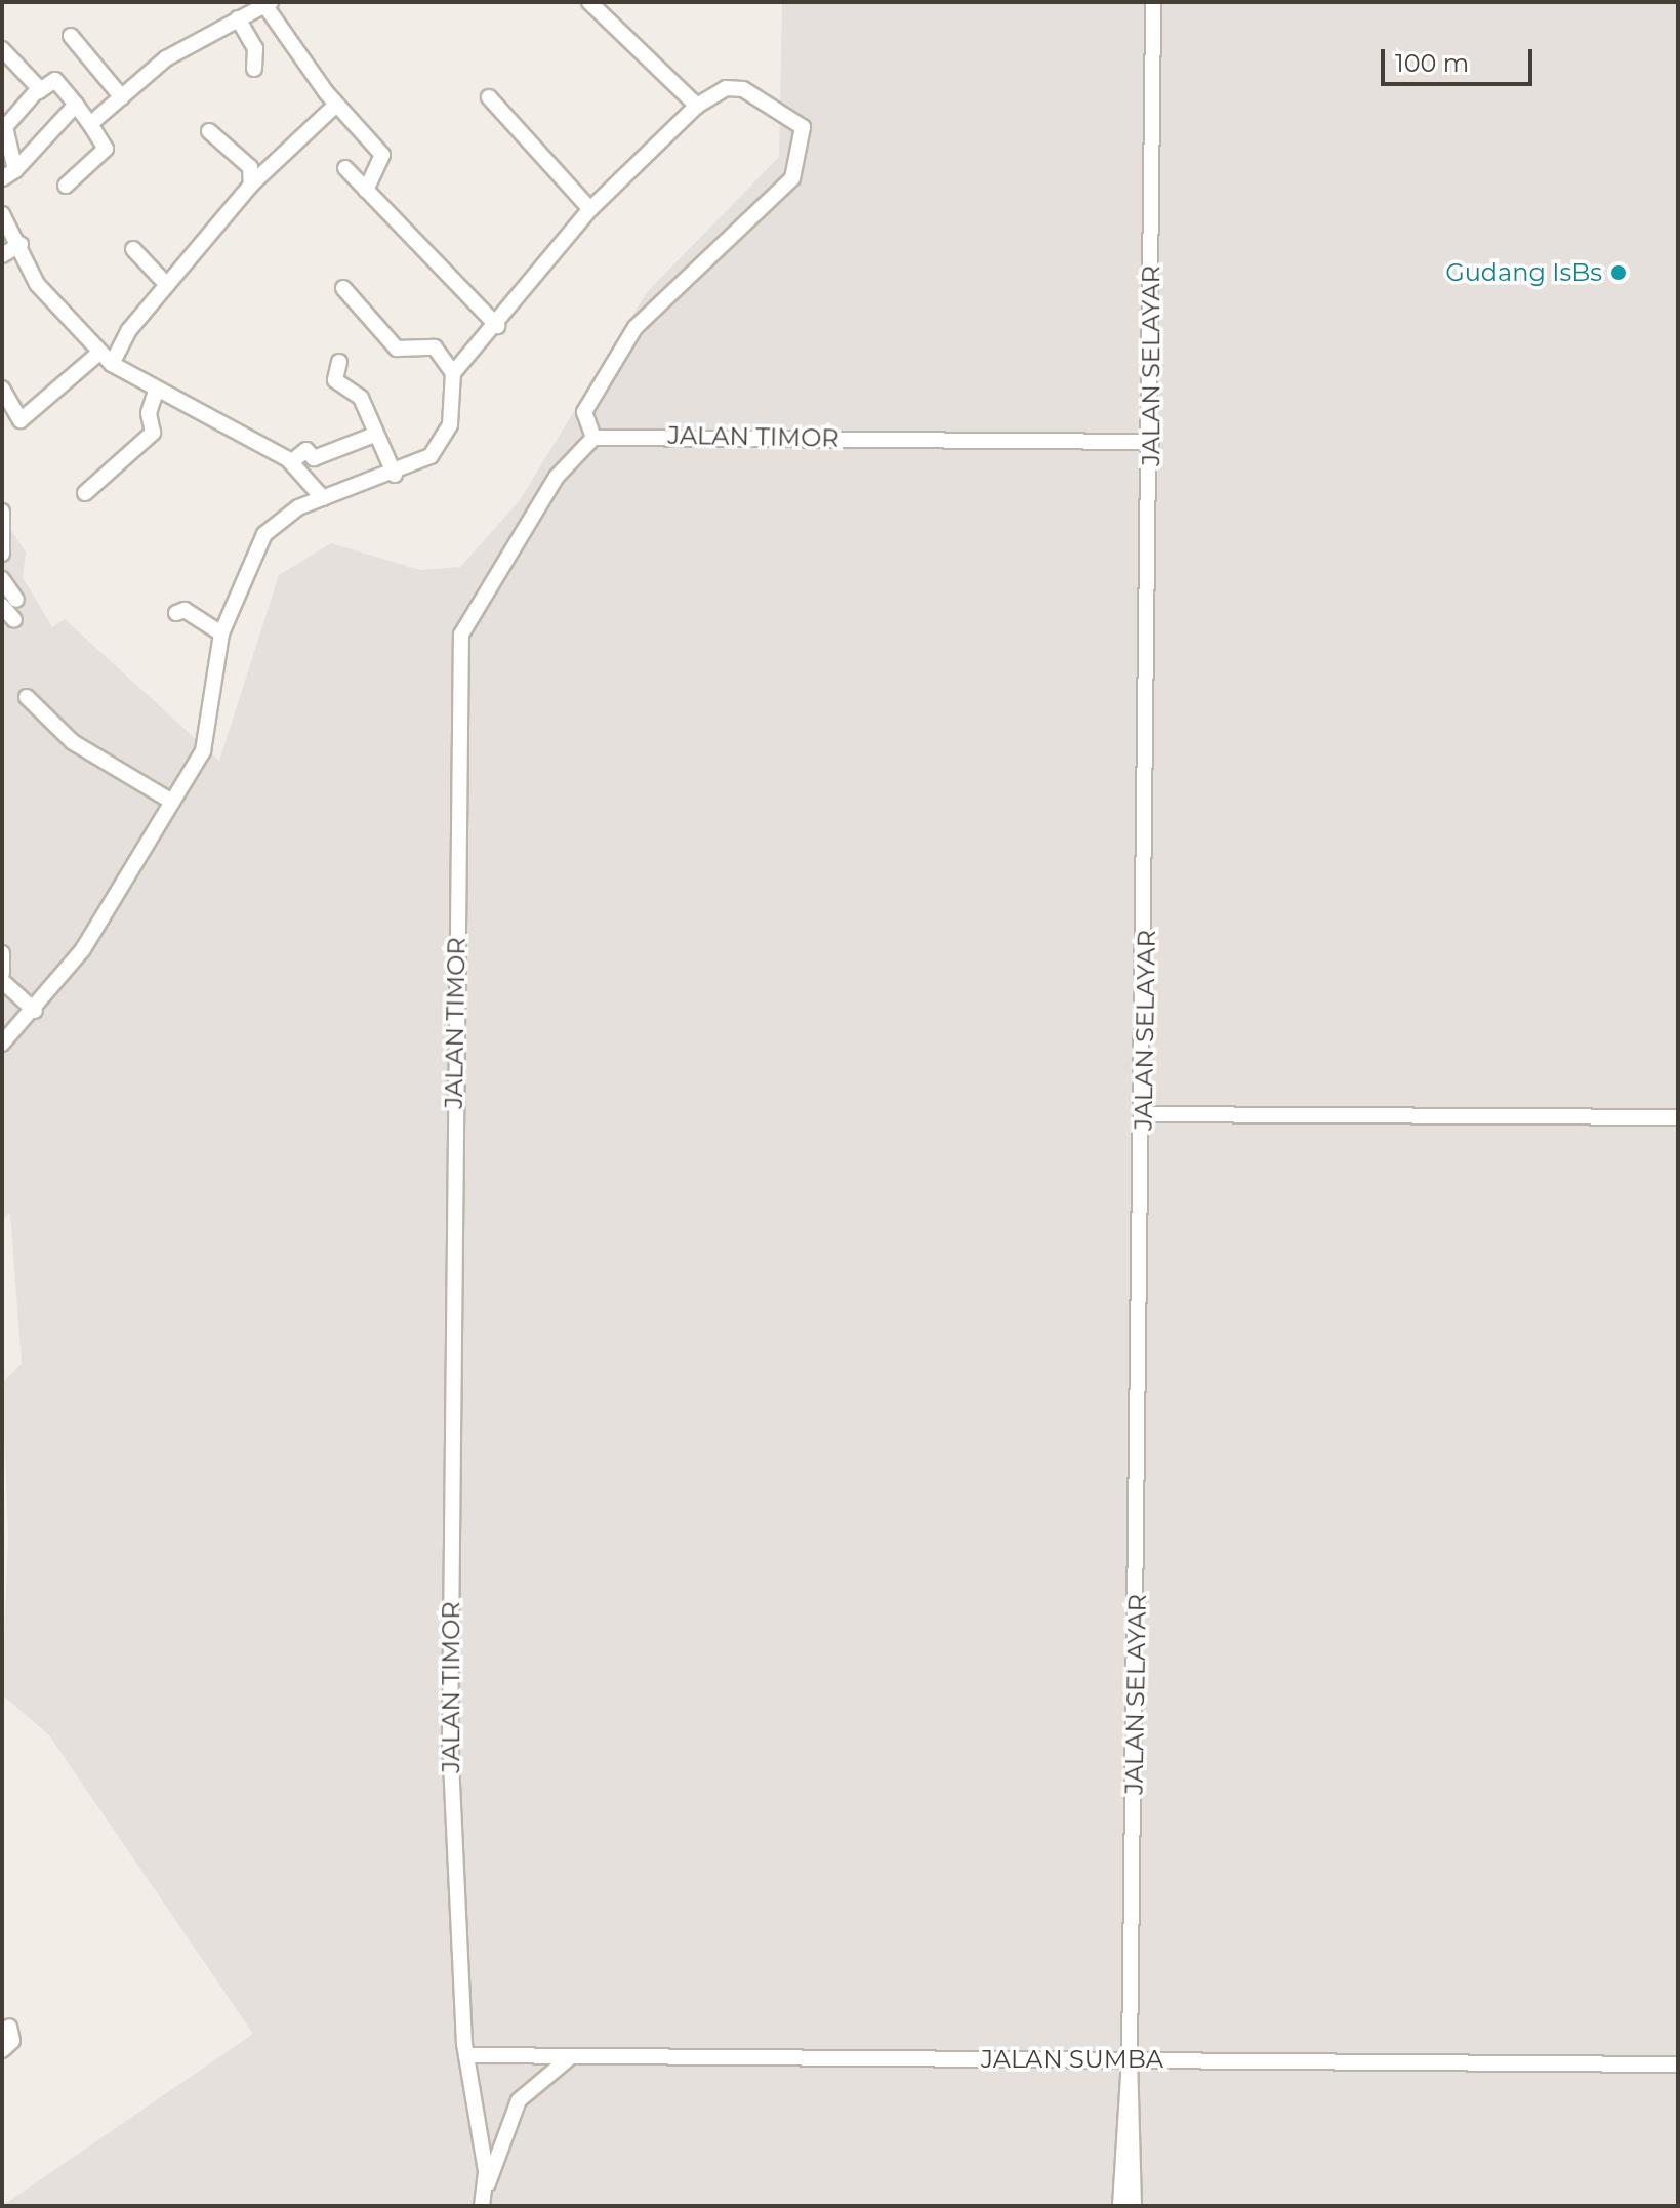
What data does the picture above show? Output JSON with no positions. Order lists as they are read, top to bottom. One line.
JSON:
{"streets":{"street":["JALAN SELAYAR","JALAN TIMOR","JALAN SUMBA"]},"crossings":[["JALAN SELAYAR","JALAN TIMOR"],["JALAN SELAYAR","JALAN SUMBA"],["JALAN TIMOR","JALAN SUMBA"]],"places":["Gudang IsBs"],"scale_bar":"100 m"}
